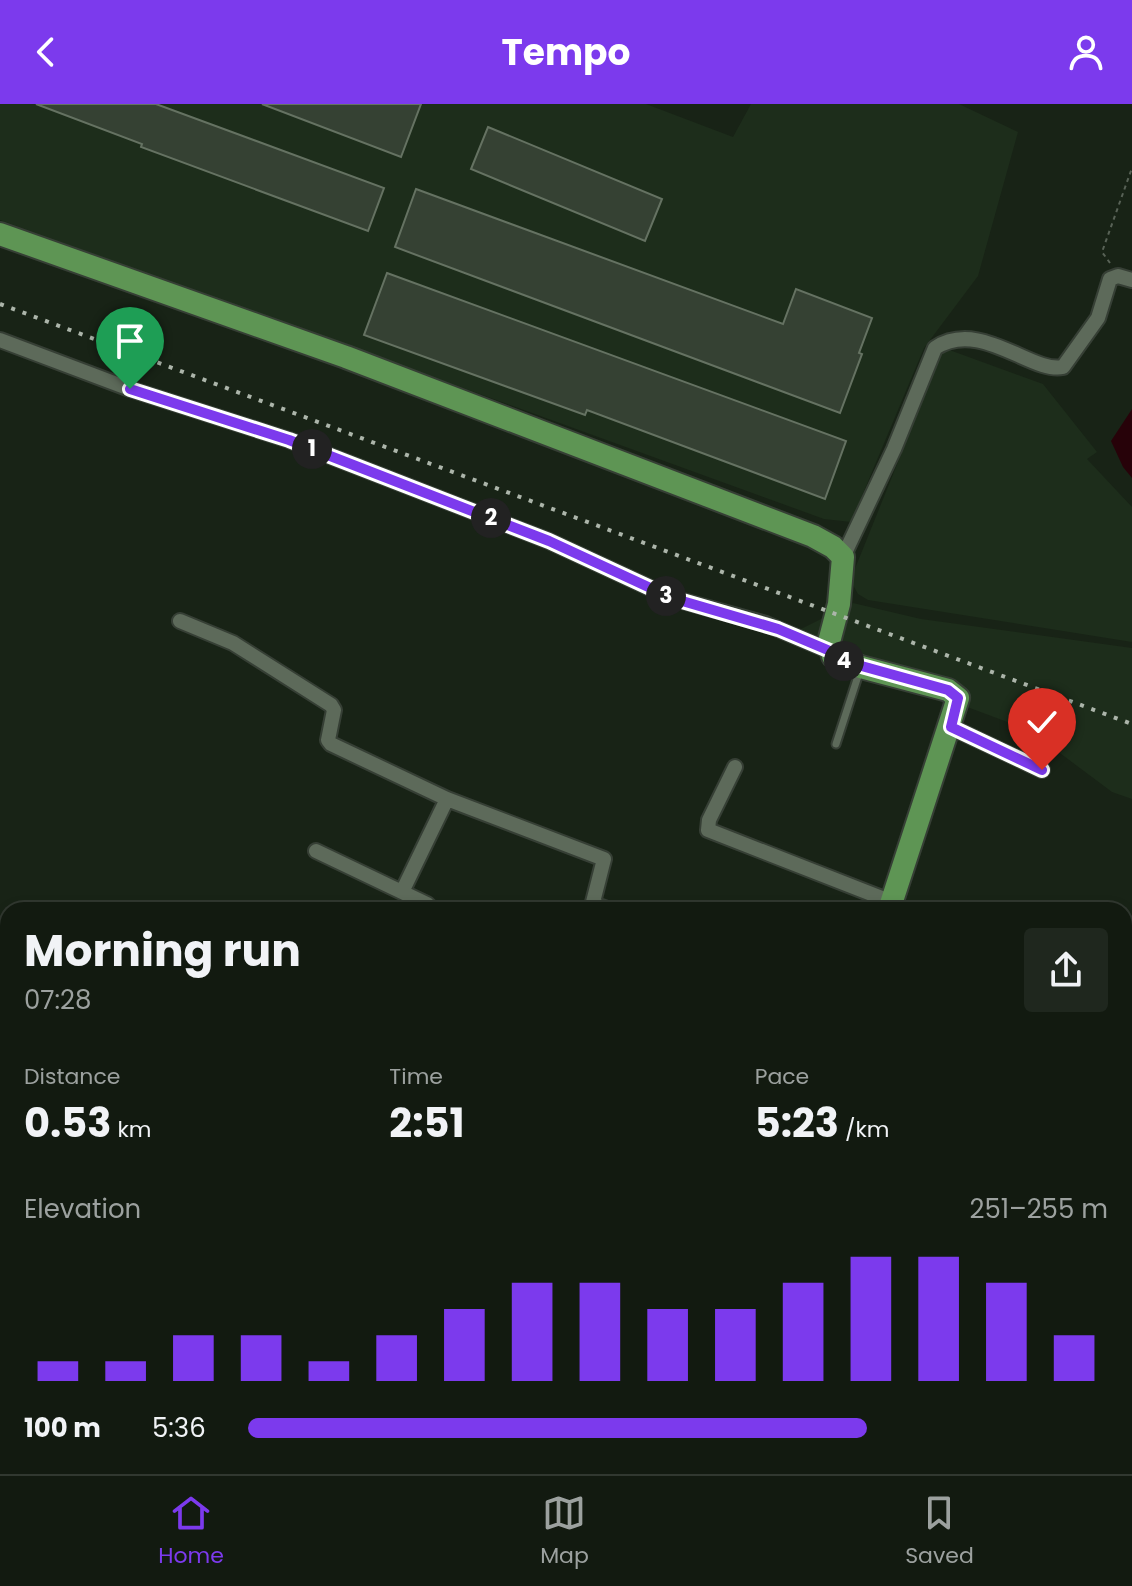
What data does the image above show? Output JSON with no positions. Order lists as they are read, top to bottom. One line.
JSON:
{"page":{"header":"Tempo","pins":["1","2","3","4"],"heading":["Morning run","07:28"],"stats":[["Distance","0.53 km"],["Time","2:51"],["Pace","5:23 /km"]],"chart":["Elevation","251–255 m"],"list":[{"name":"100 m","note":"5:36"}],"tabs":["Home","Map","Saved"]}}
